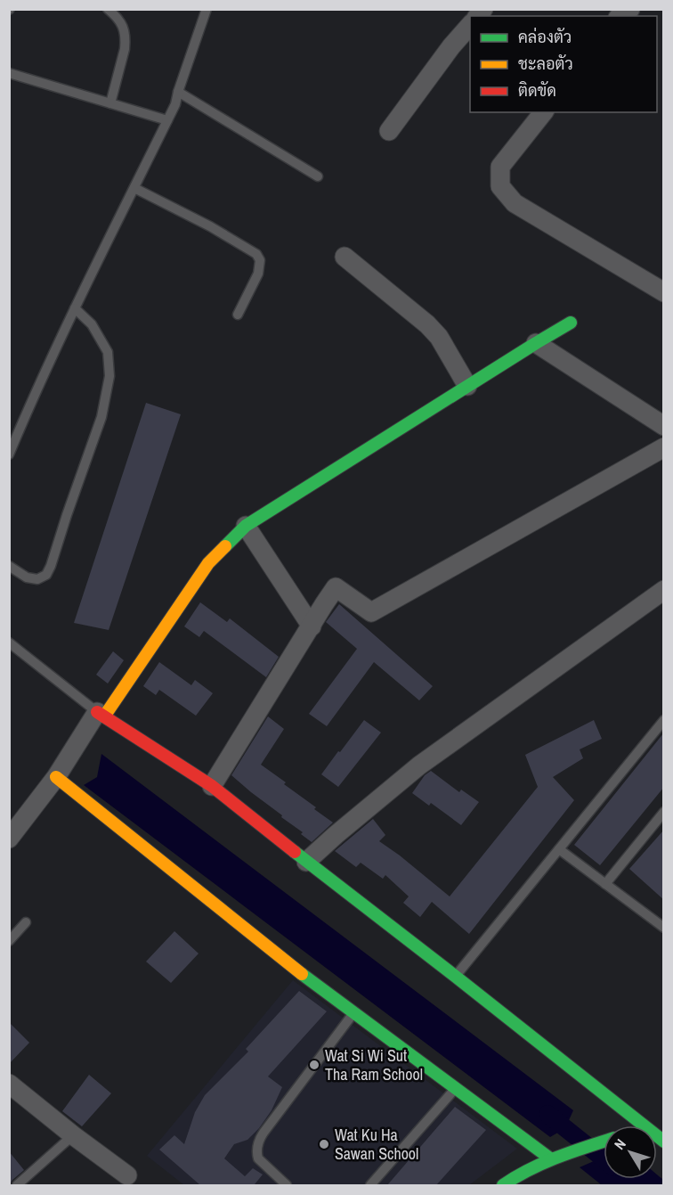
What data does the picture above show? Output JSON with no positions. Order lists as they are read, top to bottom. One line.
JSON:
{"places":["Wat Si Wi Sut Tha Ram School","Wat Ku Ha Sawan School"],"legend":["คล่องตัว","ชะลอตัว","ติดขัด"],"north":"top left"}
